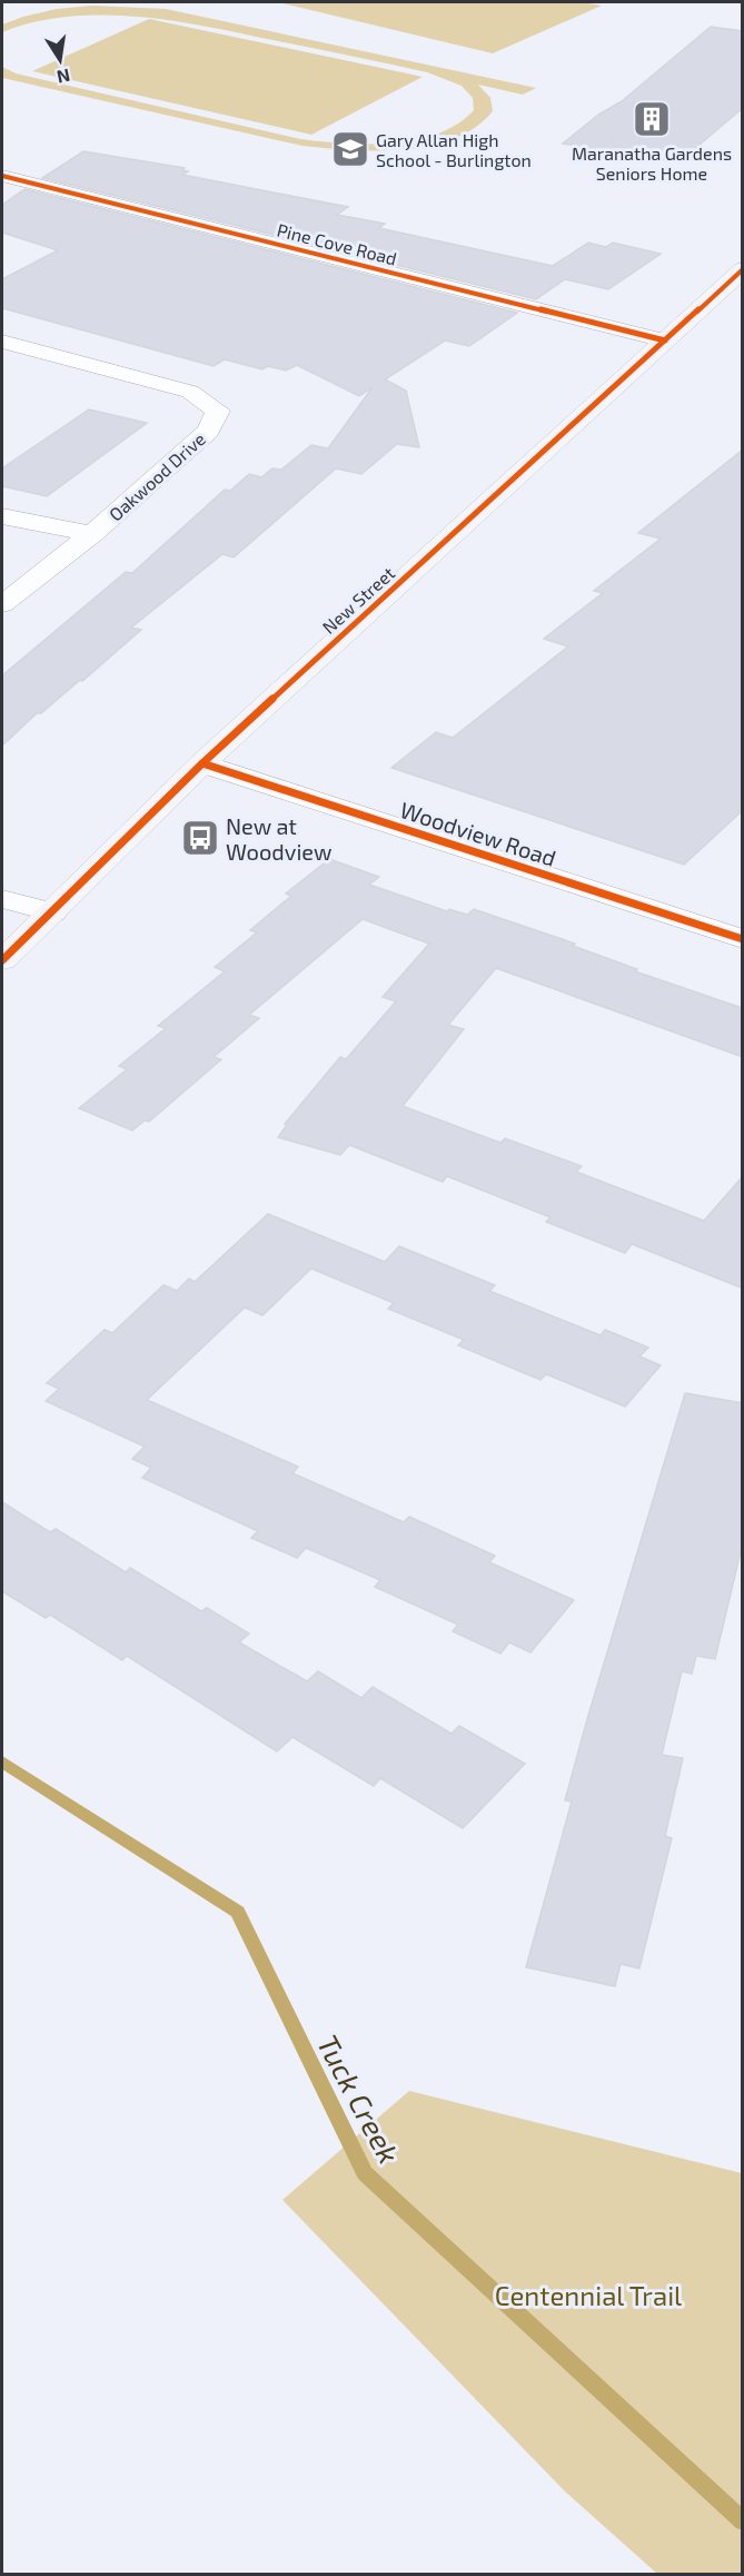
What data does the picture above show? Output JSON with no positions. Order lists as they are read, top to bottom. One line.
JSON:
{"streets":{"main road":["New Street"],"street":["Pine Cove Road","Oakwood Drive","Woodview Road"]},"crossings":[["Pine Cove Road","New Street"],["New Street","Woodview Road"]],"water":["Tuck Creek"],"parks":["Centennial Trail"],"places":{"building":["Maranatha Gardens Seniors Home"],"school or university":["Gary Allan High School - Burlington"],"bus stop":["New at Woodview"]},"north":"bottom"}
